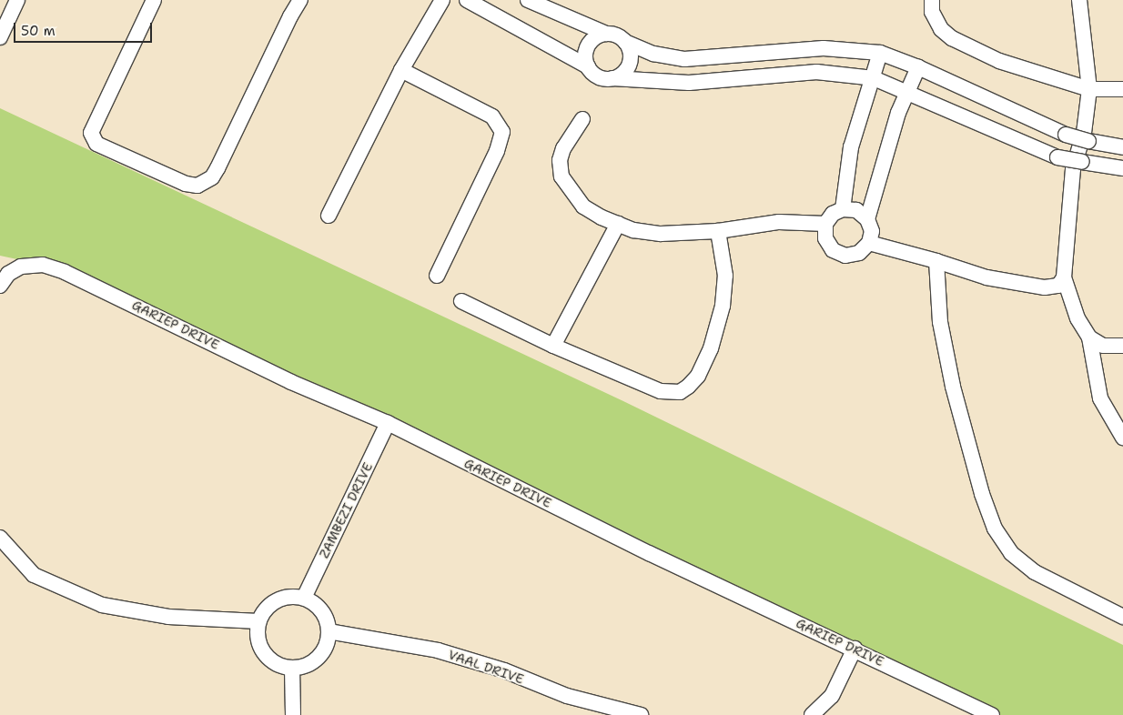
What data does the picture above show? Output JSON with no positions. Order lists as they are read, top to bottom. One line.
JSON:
{"streets":{"street":["GARIEP DRIVE","ZAMBEZI DRIVE","VAAL DRIVE"]},"crossings":[["GARIEP DRIVE","ZAMBEZI DRIVE"],["ZAMBEZI DRIVE","VAAL DRIVE"]],"scale_bar":"50 m"}
